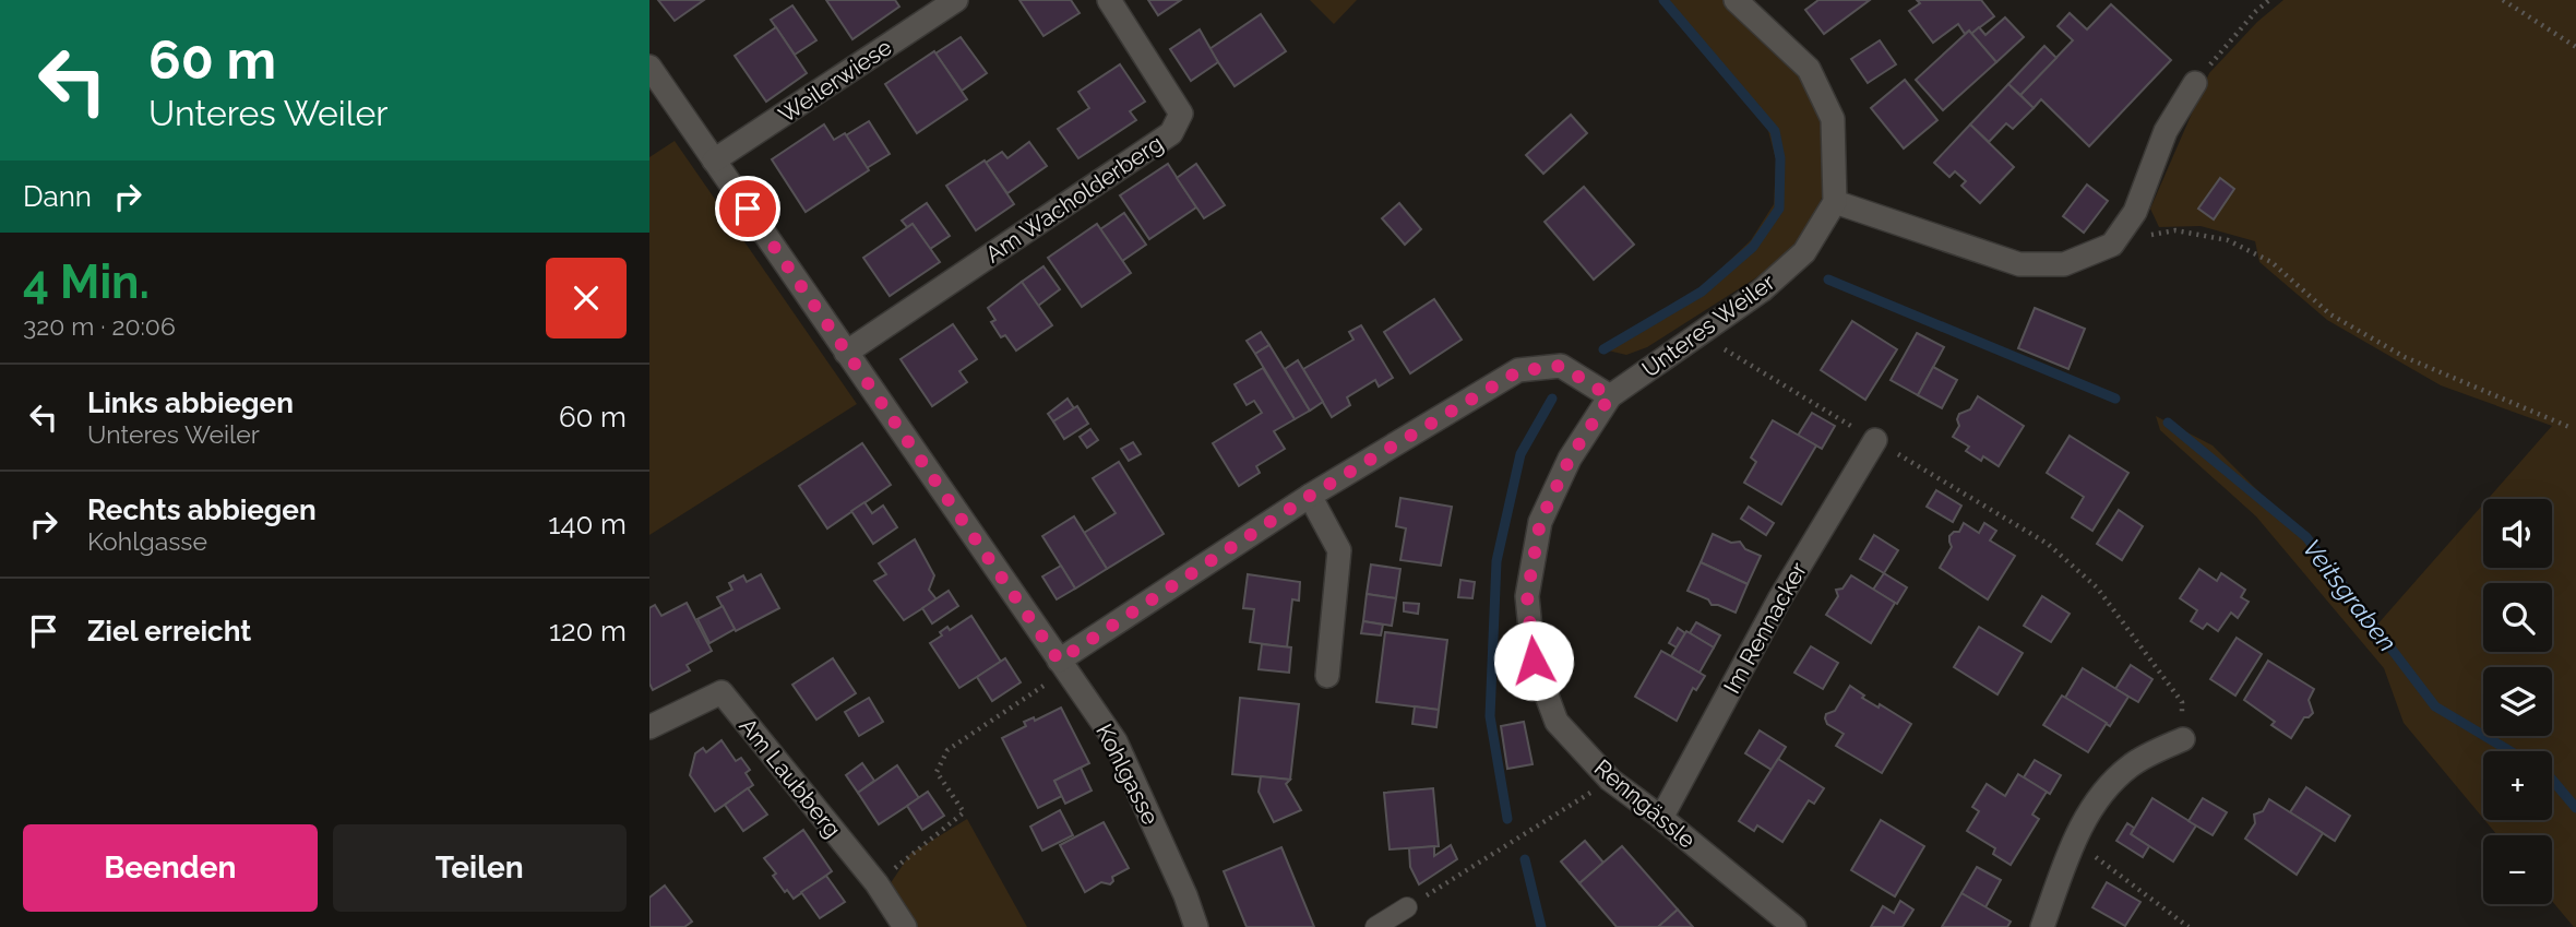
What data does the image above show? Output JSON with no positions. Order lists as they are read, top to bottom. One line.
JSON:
{"streets":{"street":["Weilerwiese","Am Wacholderberg","Unteres Weiler","Im Rennacker","Kohlgasse","Am Laubberg","Renngässle"]},"crossings":[["Weilerwiese","Kohlgasse"],["Am Wacholderberg","Kohlgasse"],["Unteres Weiler","Renngässle"],["Im Rennacker","Renngässle"]],"water":["Veitsgraben"],"page":{"turn":["60 m","Unteres Weiler"],"then":"Dann","heading":["4 Min.","320 m · 20:06"],"list":[{"name":"Links abbiegen","note":"Unteres Weiler","value":"60 m"},{"name":"Rechts abbiegen","note":"Kohlgasse","value":"140 m"},{"name":"Ziel erreicht","value":"120 m"}],"map_buttons":["+","−"],"buttons":["Beenden","Teilen"]}}
